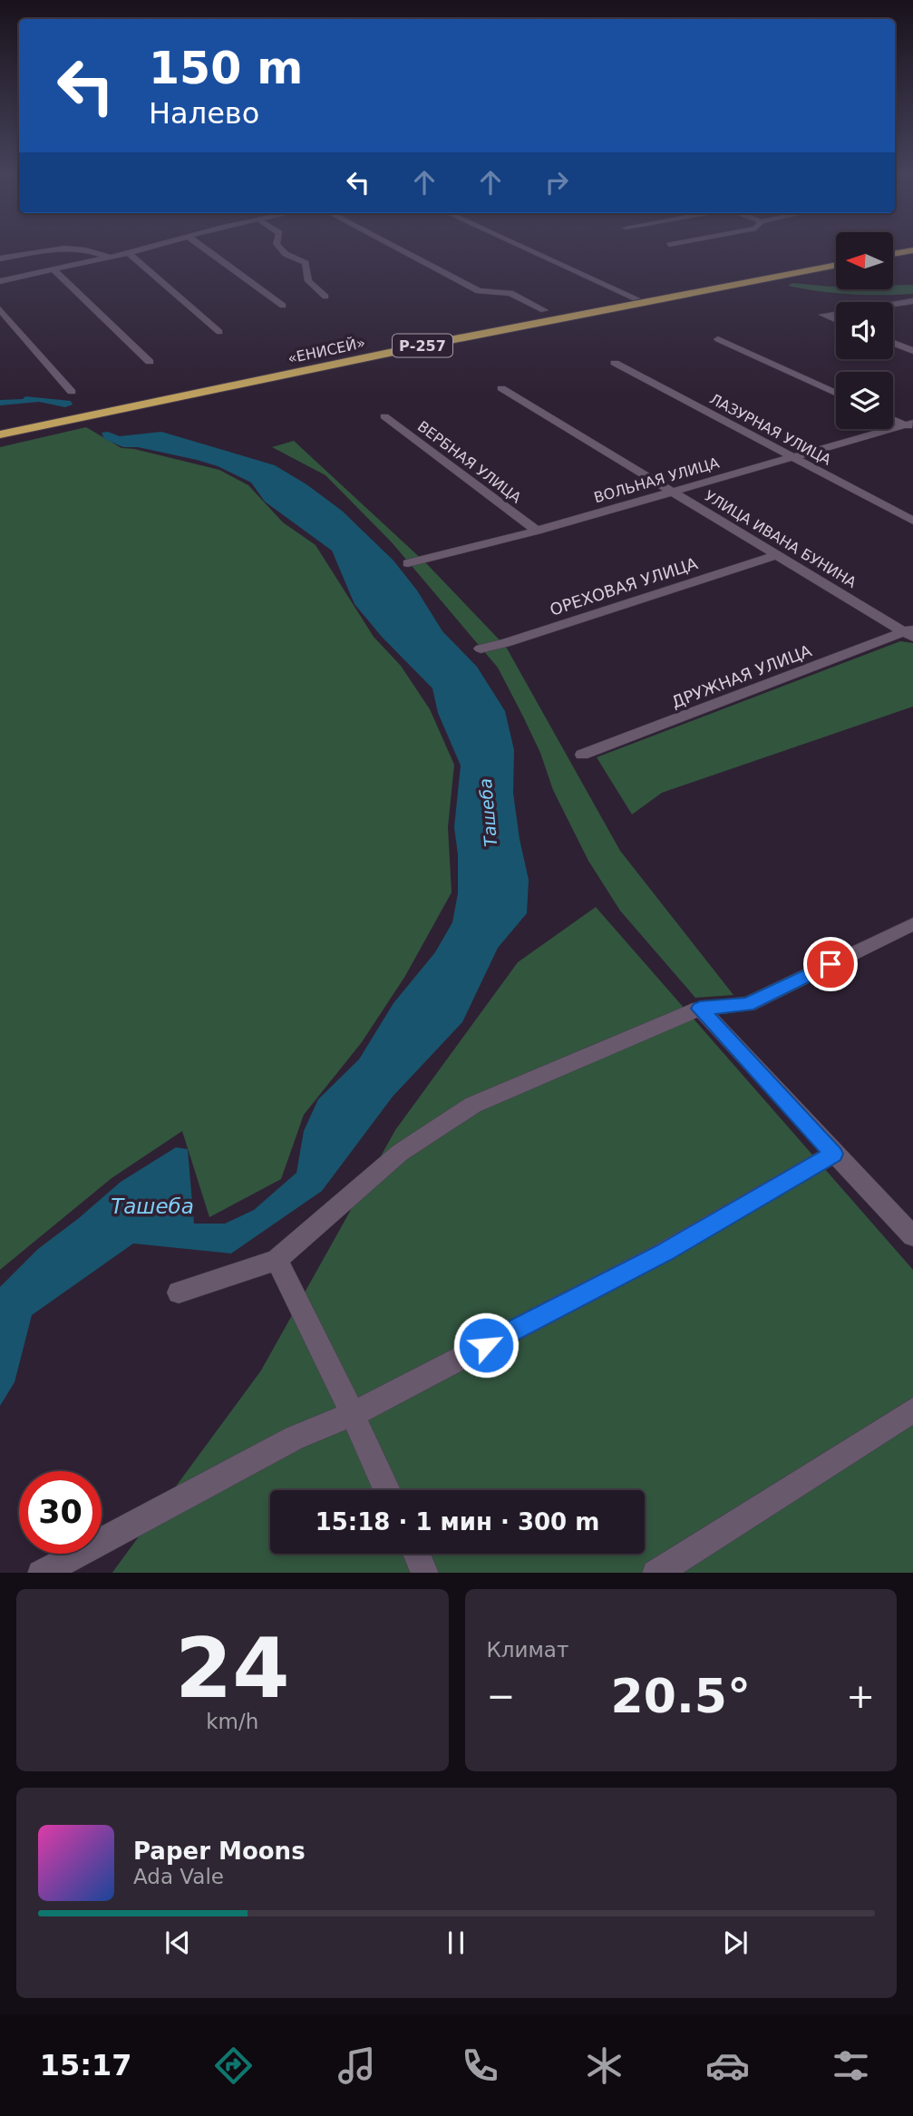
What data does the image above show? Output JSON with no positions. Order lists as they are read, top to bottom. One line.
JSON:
{"streets":{"highway":["Р-257","«ЕНИСЕЙ»"],"street":["ЛАЗУРНАЯ УЛИЦА","ВЕРБНАЯ УЛИЦА","ВОЛЬНАЯ УЛИЦА","УЛИЦА ИВАНА БУНИНА","ОРЕХОВАЯ УЛИЦА","ДРУЖНАЯ УЛИЦА"]},"crossings":[["ЛАЗУРНАЯ УЛИЦА","ВОЛЬНАЯ УЛИЦА"],["ВЕРБНАЯ УЛИЦА","ВОЛЬНАЯ УЛИЦА"],["ВОЛЬНАЯ УЛИЦА","УЛИЦА ИВАНА БУНИНА"],["УЛИЦА ИВАНА БУНИНА","ОРЕХОВАЯ УЛИЦА"],["УЛИЦА ИВАНА БУНИНА","ДРУЖНАЯ УЛИЦА"]],"water":["Ташеба"],"north":"left","page":{"turn":["150 m","Налево"],"limit":"30","trip":"15:18 · 1 мин · 300 m","tile":[["24","km/h"],"Климат"],"heat":["−","20.5°","+"],"song":["Paper Moons","Ada Vale"],"tabs":"15:17"}}
